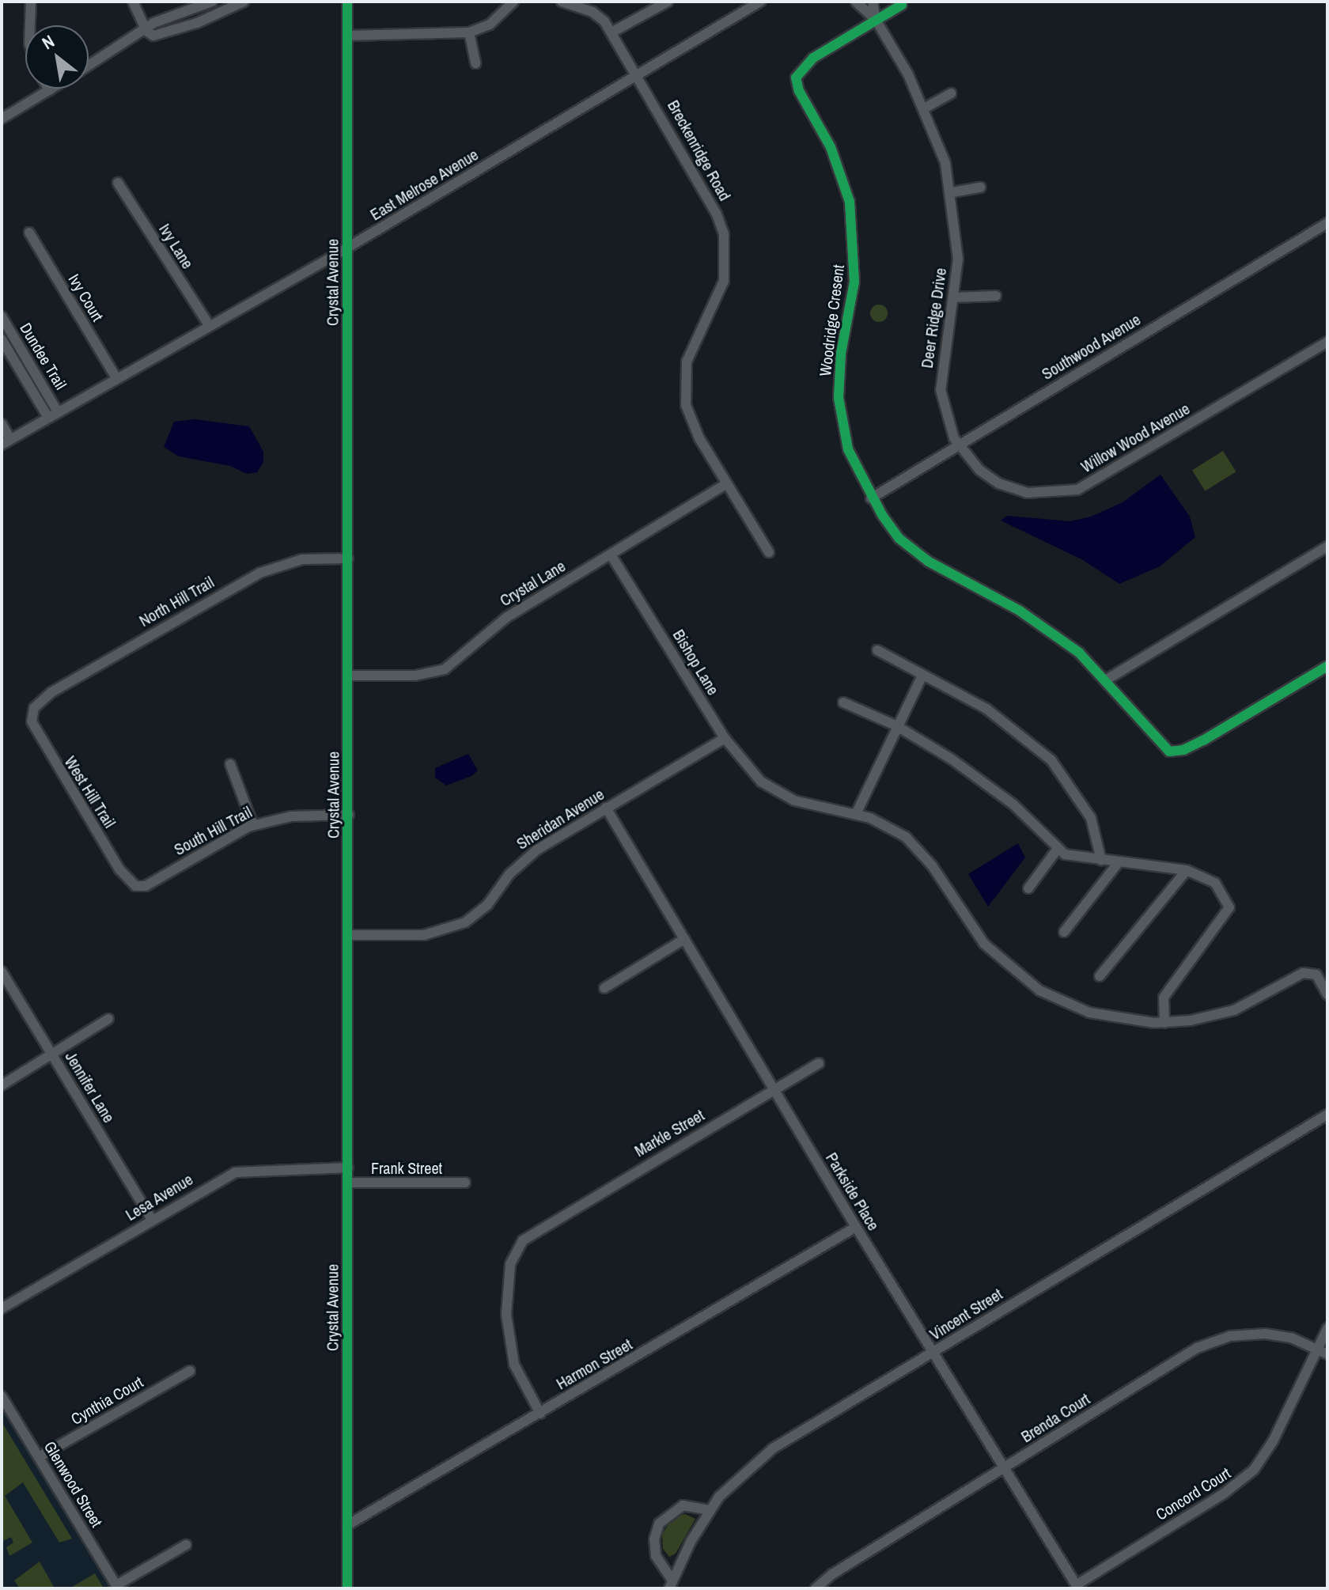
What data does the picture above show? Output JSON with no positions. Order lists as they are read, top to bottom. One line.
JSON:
{"streets":{"street":["Breckenridge Road","East Melrose Avenue","Ivy Lane","Crystal Avenue","Ivy Court","Deer Ridge Drive","Woodridge Cresent","Southwood Avenue","Dundee Trail","Willow Wood Avenue","Crystal Lane","North Hill Trail","Bishop Lane","West Hill Trail","Sheridan Avenue","South Hill Trail","Jennifer Lane","Markle Street","Frank Street","Parkside Place","Lesa Avenue","Vincent Street","Harmon Street","Cynthia Court","Brenda Court","Glenwood Street","Concord Court"]},"crossings":[["Breckenridge Road","East Melrose Avenue"],["Breckenridge Road","Crystal Lane"],["East Melrose Avenue","Ivy Lane"],["East Melrose Avenue","Crystal Avenue"],["East Melrose Avenue","Ivy Court"],["East Melrose Avenue","Dundee Trail"],["Crystal Avenue","Crystal Lane"],["Crystal Avenue","North Hill Trail"],["Crystal Avenue","Sheridan Avenue"],["Crystal Avenue","South Hill Trail"],["Crystal Avenue","Frank Street"],["Crystal Avenue","Lesa Avenue"],["Crystal Avenue","Harmon Street"],["Deer Ridge Drive","Woodridge Cresent"],["Deer Ridge Drive","Southwood Avenue"],["Deer Ridge Drive","Willow Wood Avenue"],["Woodridge Cresent","Southwood Avenue"],["Southwood Avenue","Willow Wood Avenue"],["Crystal Lane","Bishop Lane"],["North Hill Trail","West Hill Trail"],["Bishop Lane","Sheridan Avenue"],["West Hill Trail","South Hill Trail"],["Sheridan Avenue","Parkside Place"],["Jennifer Lane","Lesa Avenue"],["Markle Street","Parkside Place"],["Markle Street","Harmon Street"],["Parkside Place","Vincent Street"],["Parkside Place","Harmon Street"],["Parkside Place","Brenda Court"],["Parkside Place","Concord Court"],["Cynthia Court","Glenwood Street"],["Brenda Court","Concord Court"]],"north":"top left"}
